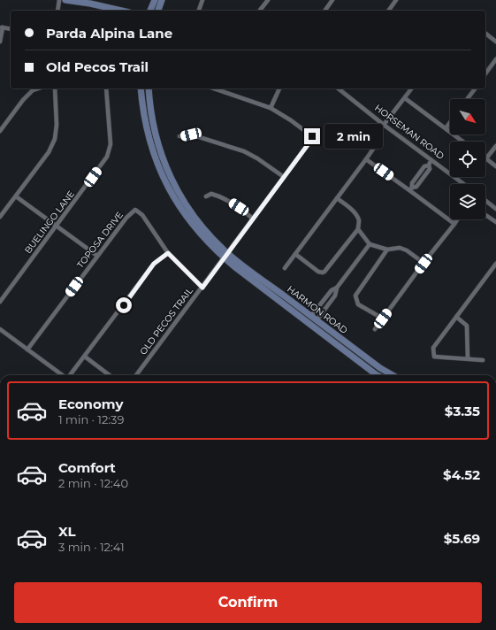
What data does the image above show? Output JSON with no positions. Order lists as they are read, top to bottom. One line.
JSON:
{"streets":{"street":["HORSEMAN ROAD","BUELINGO LANE","TOPOSA DRIVE","HARMON ROAD","OLD PECOS TRAIL"]},"crossings":[["HARMON ROAD","OLD PECOS TRAIL"]],"north":"bottom right","page":{"banner":["Parda Alpina Lane","Old Pecos Trail"],"bubble":"2 min","list":[{"name":"Economy","note":"1 min · 12:39","value":"$3.35"},{"name":"Comfort","note":"2 min · 12:40","value":"$4.52"},{"name":"XL","note":"3 min · 12:41","value":"$5.69"}],"buttons":"Confirm"}}
